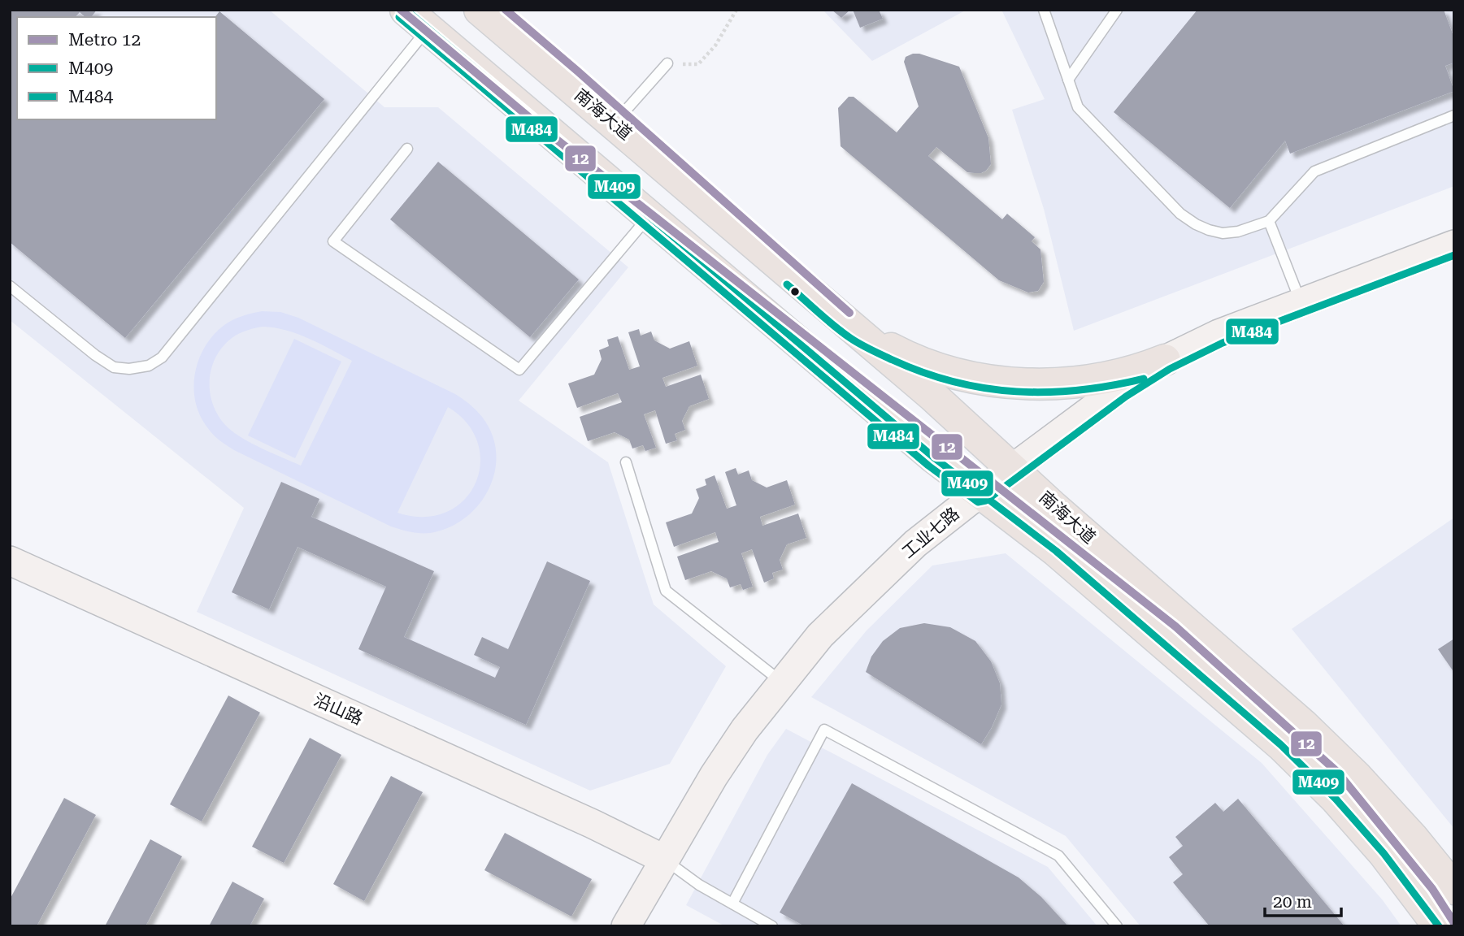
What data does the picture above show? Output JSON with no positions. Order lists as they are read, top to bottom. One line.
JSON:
{"streets":{"main road":["南海大道"],"street":["工业七路","沿山路"]},"crossings":[["南海大道","工业七路"],["工业七路","沿山路"]],"lines":["metro line 12","transit line M409","transit line M484"],"legend":["Metro 12","M409","M484"],"scale_bar":"20 m"}
